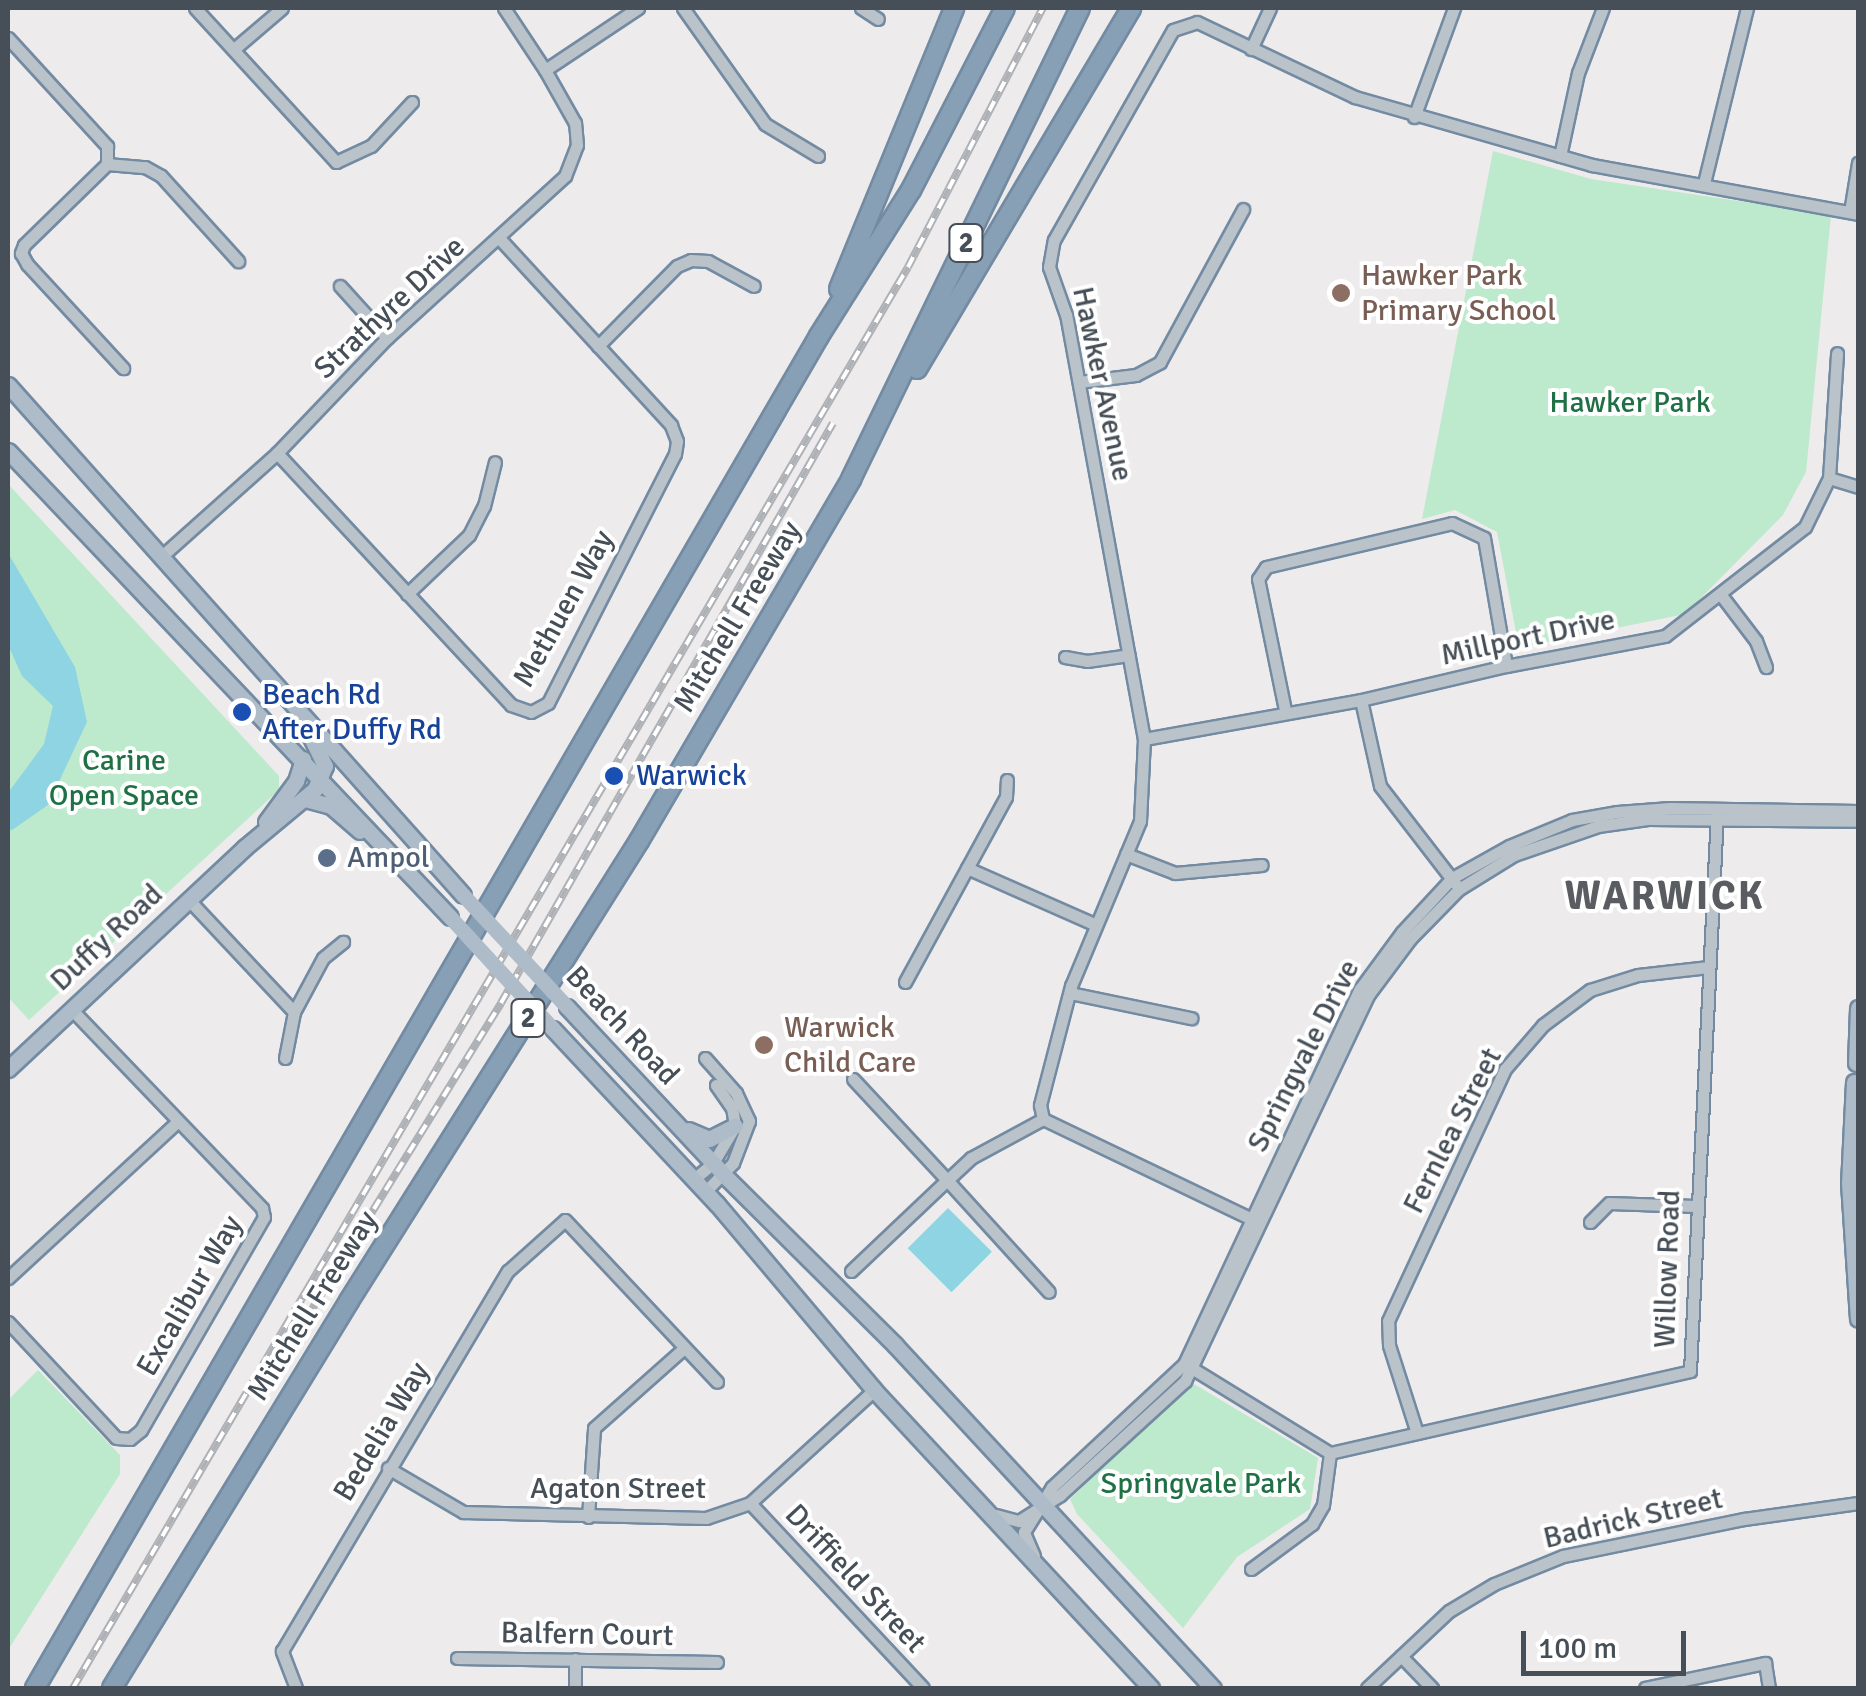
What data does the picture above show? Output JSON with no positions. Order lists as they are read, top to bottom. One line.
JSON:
{"streets":{"highway":["2","Mitchell Freeway"],"main road":["Duffy Road","Beach Road"],"street":["Strathyre Drive","Hawker Avenue","Methuen Way","Millport Drive","Springvale Drive","Fernlea Street","Willow Road","Excalibur Way","Bedelia Way","Agaton Street","Badrick Street","Driffield Street","Balfern Court"]},"crossings":[["Strathyre Drive","Methuen Way"],["Strathyre Drive","Beach Road"],["Hawker Avenue","Millport Drive"],["Duffy Road","Beach Road"],["Duffy Road","Excalibur Way"],["Beach Road","Springvale Drive"],["Beach Road","Agaton Street"],["Springvale Drive","Willow Road"],["Fernlea Street","Willow Road"],["Bedelia Way","Agaton Street"],["Agaton Street","Driffield Street"]],"districts":["WARWICK"],"parks":["Hawker Park","Carine Open Space","Springvale Park"],"places":["Hawker Park Primary School","Beach Rd After Duffy Rd","Warwick","Ampol","Warwick Child Care"],"scale_bar":"100 m"}
